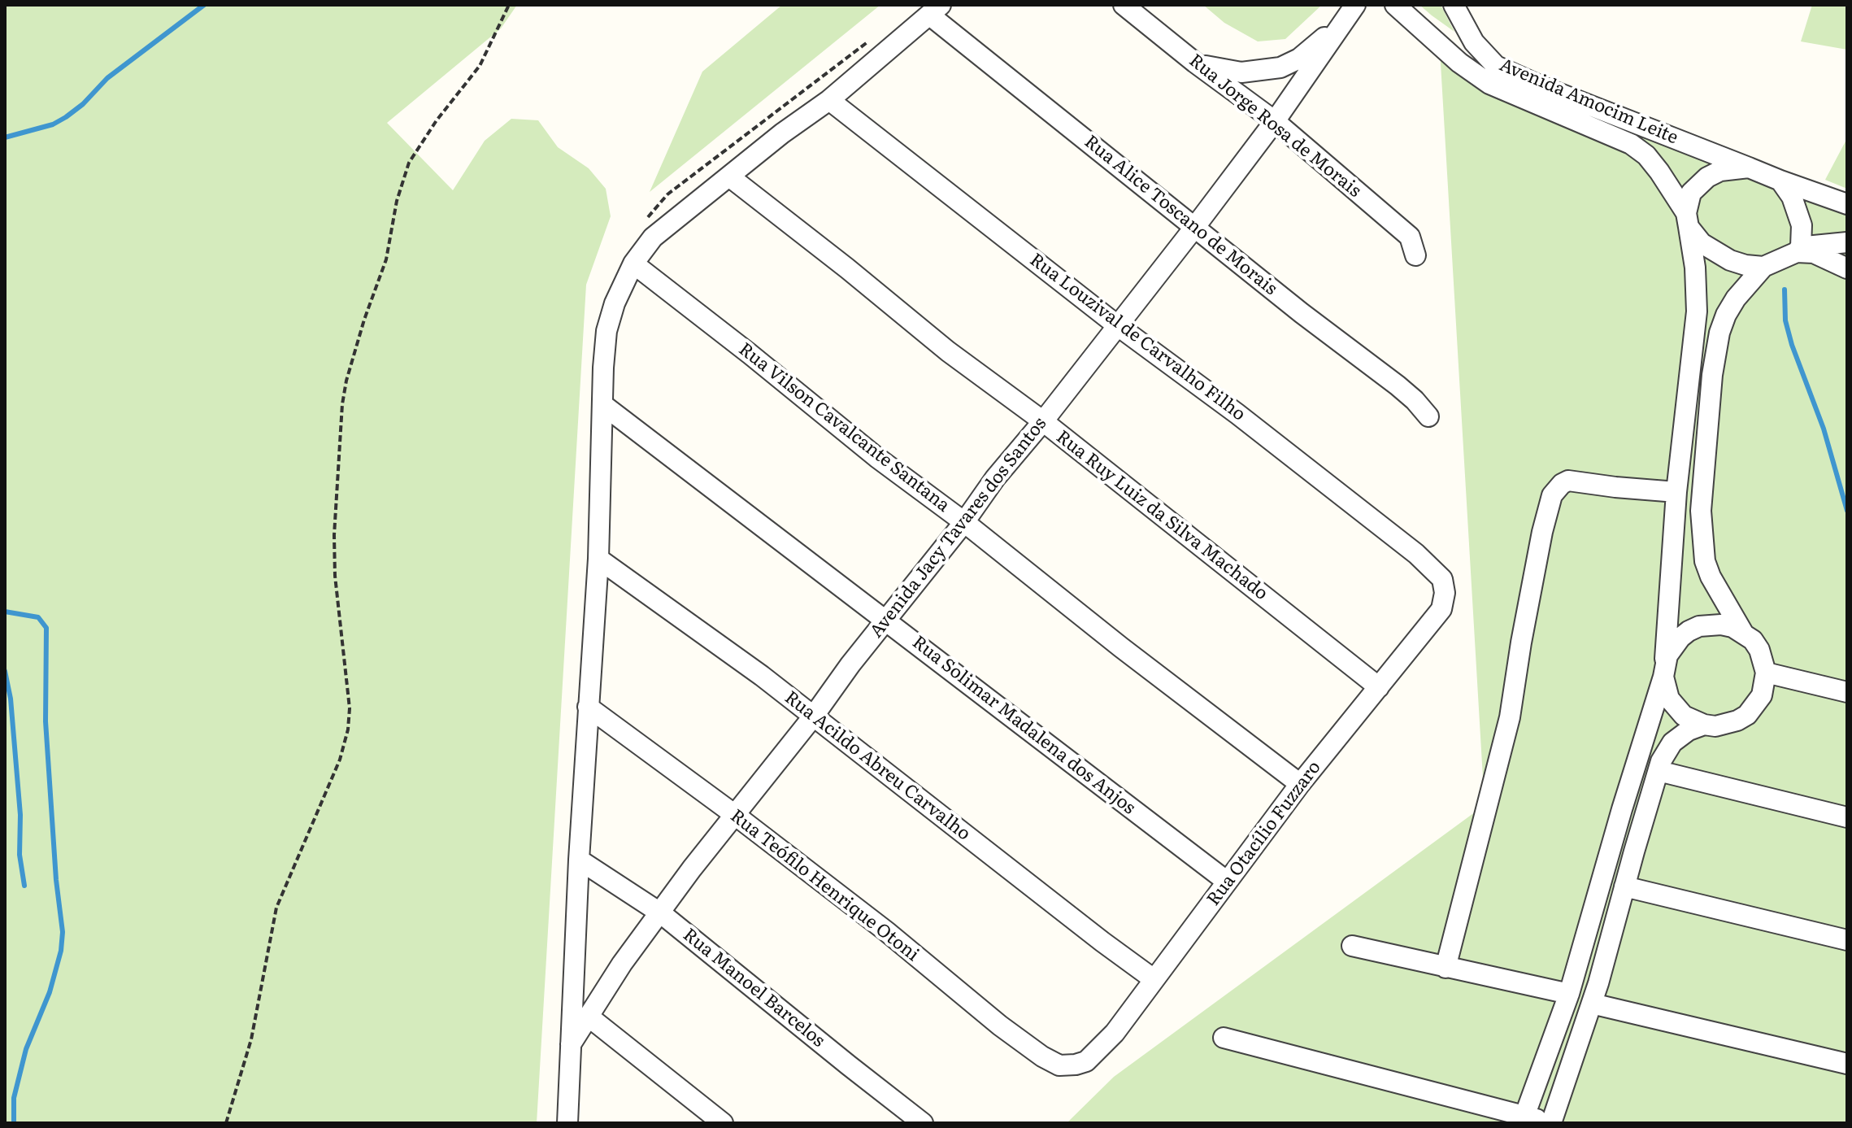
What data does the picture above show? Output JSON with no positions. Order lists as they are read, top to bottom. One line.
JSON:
{"streets":{"street":["Avenida Amocim Leite","Rua Jorge Rosa de Morais","Rua Alice Toscano de Morais","Rua Louzival de Carvalho Filho","Rua Vilson Cavalcante Santana","Rua Ruy Luiz da Silva Machado","Avenida Jacy Tavares dos Santos","Rua Solimar Madalena dos Anjos","Rua Acildo Abreu Carvalho","Rua Otacílio Fuzzaro","Rua Teófilo Henrique Otoni","Rua Manoel Barcelos"]},"crossings":[["Rua Jorge Rosa de Morais","Avenida Jacy Tavares dos Santos"],["Rua Alice Toscano de Morais","Avenida Jacy Tavares dos Santos"],["Rua Louzival de Carvalho Filho","Avenida Jacy Tavares dos Santos"],["Rua Louzival de Carvalho Filho","Rua Otacílio Fuzzaro"],["Rua Vilson Cavalcante Santana","Avenida Jacy Tavares dos Santos"],["Rua Vilson Cavalcante Santana","Rua Otacílio Fuzzaro"],["Rua Ruy Luiz da Silva Machado","Avenida Jacy Tavares dos Santos"],["Rua Ruy Luiz da Silva Machado","Rua Otacílio Fuzzaro"],["Avenida Jacy Tavares dos Santos","Rua Solimar Madalena dos Anjos"],["Avenida Jacy Tavares dos Santos","Rua Acildo Abreu Carvalho"],["Avenida Jacy Tavares dos Santos","Rua Teófilo Henrique Otoni"],["Avenida Jacy Tavares dos Santos","Rua Manoel Barcelos"],["Rua Solimar Madalena dos Anjos","Rua Otacílio Fuzzaro"],["Rua Acildo Abreu Carvalho","Rua Otacílio Fuzzaro"],["Rua Otacílio Fuzzaro","Rua Teófilo Henrique Otoni"]]}
